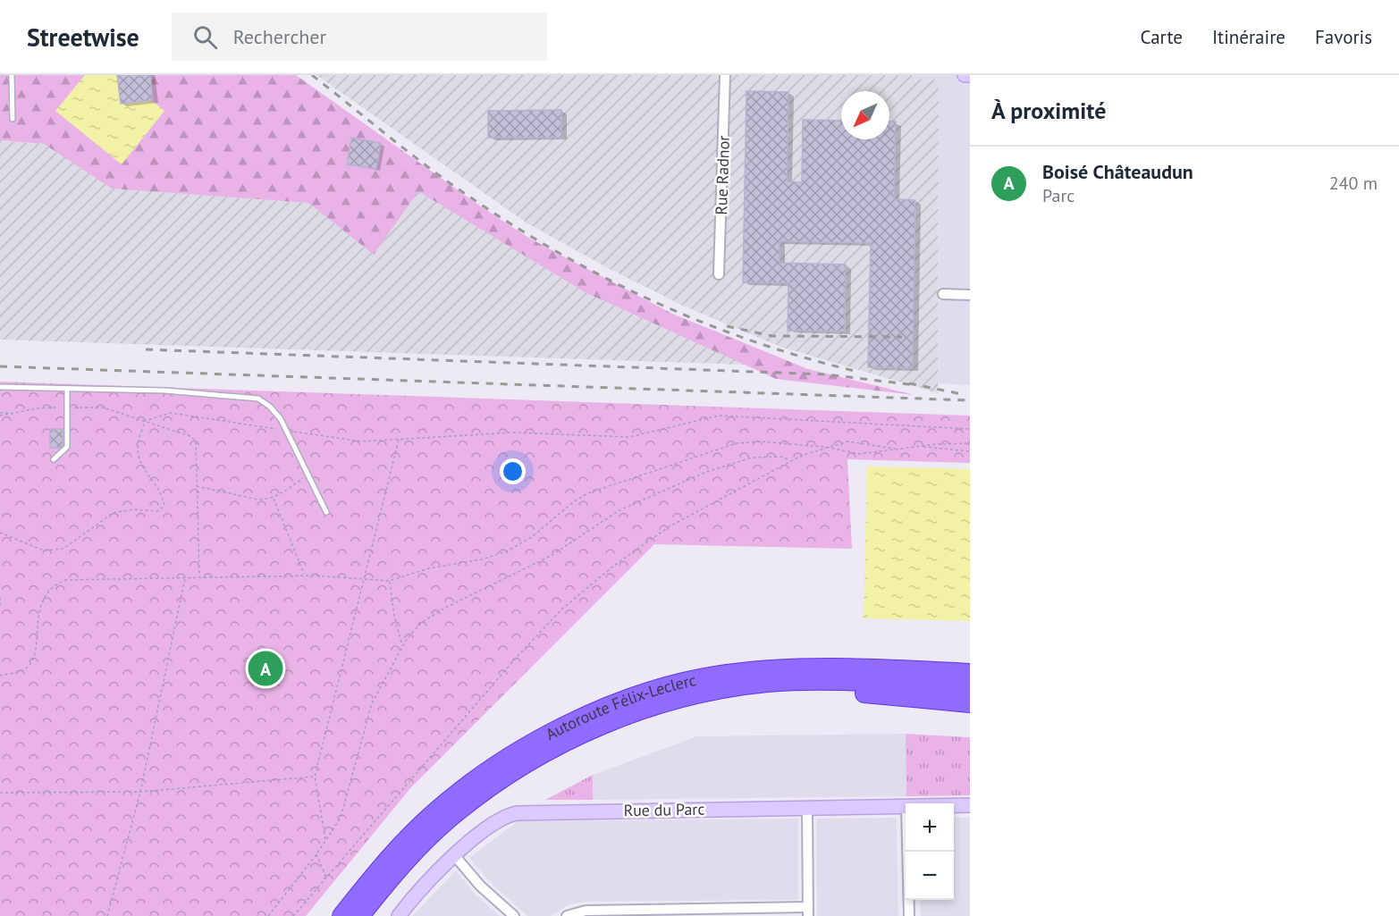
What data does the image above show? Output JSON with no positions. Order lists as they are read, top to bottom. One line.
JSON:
{"streets":{"highway":["Autoroute Félix-Leclerc"],"street":["Rue Radnor","Rue du Parc"]},"north":"bottom left","page":{"header":"Streetwise","search":"Rechercher","nav":["Carte","Itinéraire","Favoris"],"heading":"À proximité","list":[{"mark":"A","name":"Boisé Châteaudun","note":"Parc","value":"240 m"}],"pins":"A","map_buttons":["+","−"]}}
